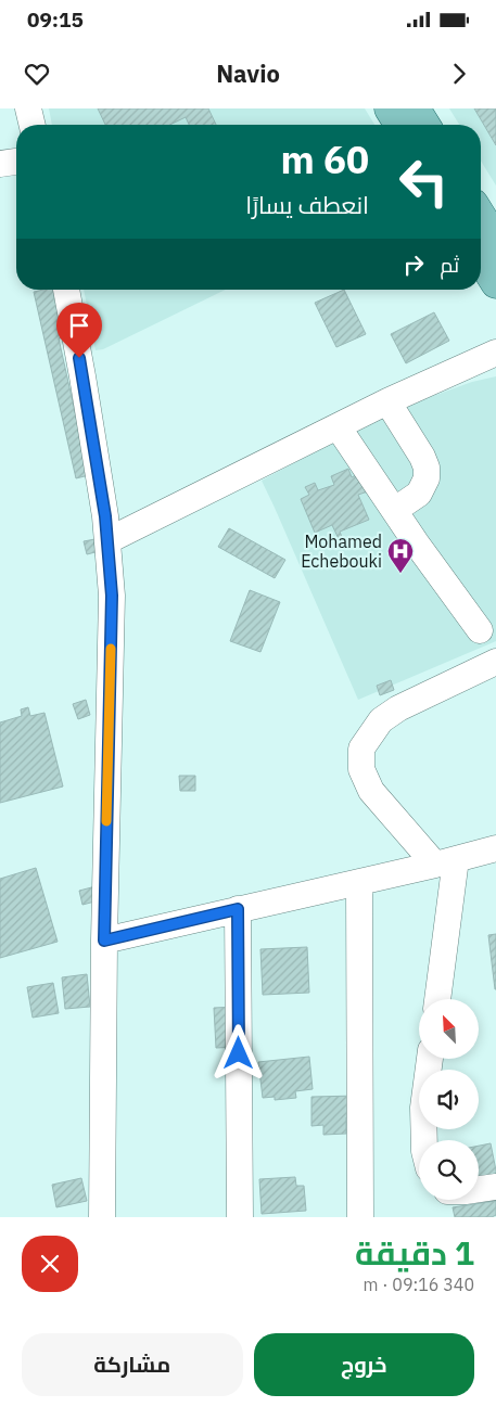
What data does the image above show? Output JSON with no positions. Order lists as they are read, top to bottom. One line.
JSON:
{"places":{"hospital":["Mohamed Echebouki"]},"north":"top left","page":{"status":"09:15","header":"Navio","turn":["60 m","انعطف يسارًا"],"then":"ثم","heading":["1 دقيقة","340 m · 09:16"],"buttons":["خروج","مشاركة"]}}
